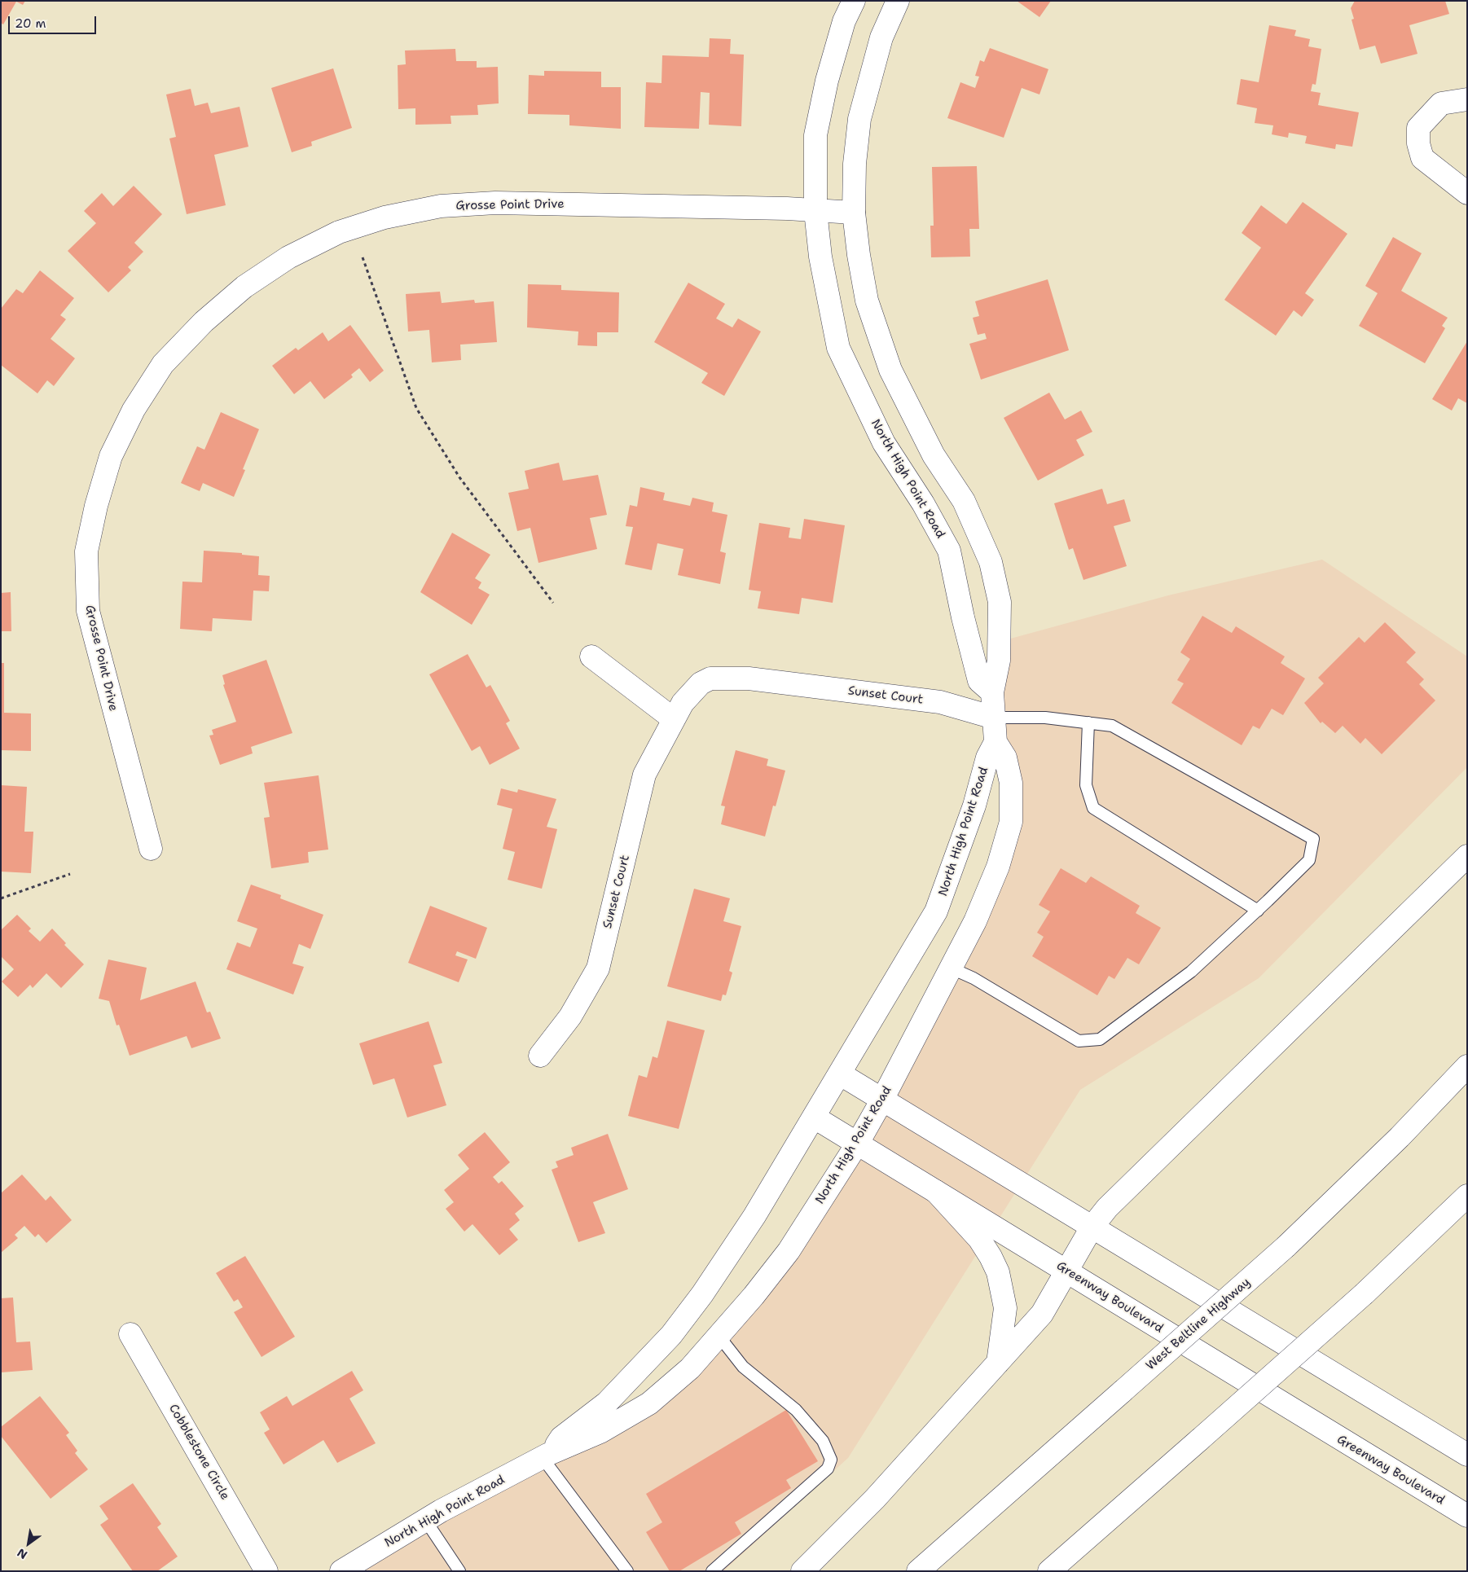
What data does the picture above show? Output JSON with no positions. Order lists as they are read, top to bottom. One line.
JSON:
{"streets":{"main road":["Grosse Point Drive","North High Point Road","Sunset Court","Greenway Boulevard","West Beltline Highway","Cobblestone Circle"]},"crossings":[["Grosse Point Drive","North High Point Road"],["North High Point Road","Sunset Court"],["North High Point Road","Greenway Boulevard"]],"scale_bar":"20 m","north":"bottom left"}
